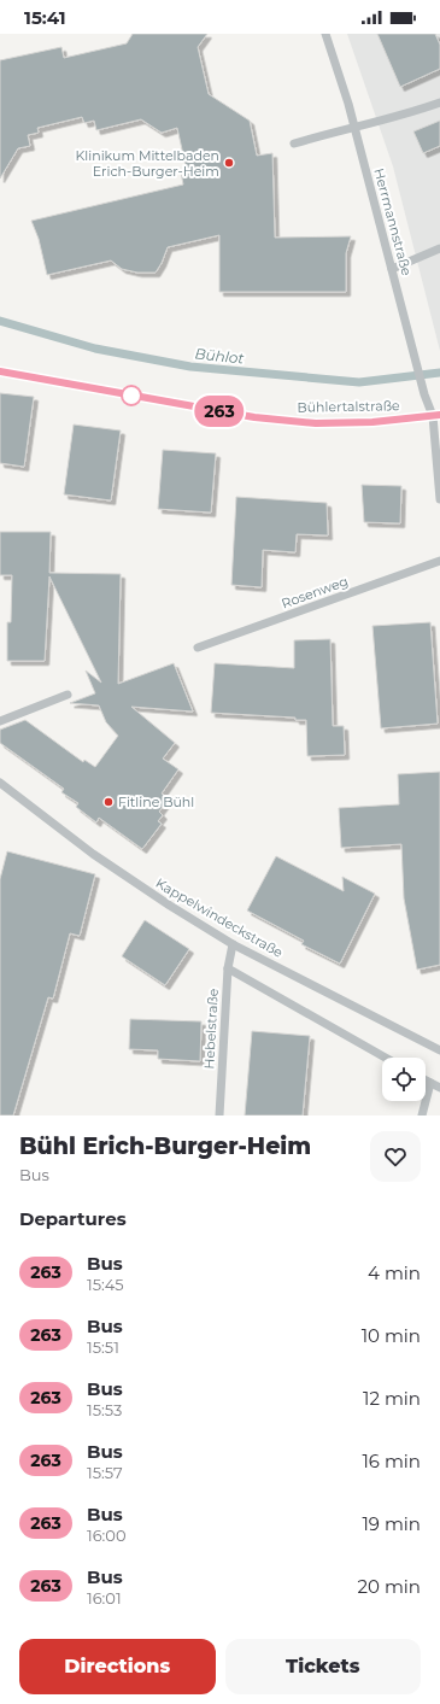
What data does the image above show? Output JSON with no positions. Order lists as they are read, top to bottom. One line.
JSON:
{"streets":{"street":["Herrmannstraße","Bühlertalstraße","Rosenweg","Kappelwindeckstraße","Hebelstraße"]},"crossings":[["Herrmannstraße","Bühlertalstraße"],["Kappelwindeckstraße","Hebelstraße"]],"water":["Bühlot"],"places":["Klinikum Mittelbaden Erich-Burger-Heim","Fitline Bühl"],"lines":["bus line 263"],"page":{"status":"15:41","on_map":"263","heading":[["Bühl Erich-Burger-Heim","Bus"],"Departures"],"list":[{"mark":"263","name":"Bus","note":"15:45","value":"4 min"},{"mark":"263","name":"Bus","note":"15:51","value":"10 min"},{"mark":"263","name":"Bus","note":"15:53","value":"12 min"},{"mark":"263","name":"Bus","note":"15:57","value":"16 min"},{"mark":"263","name":"Bus","note":"16:00","value":"19 min"},{"mark":"263","name":"Bus","note":"16:01","value":"20 min"}],"buttons":["Directions","Tickets"]}}
